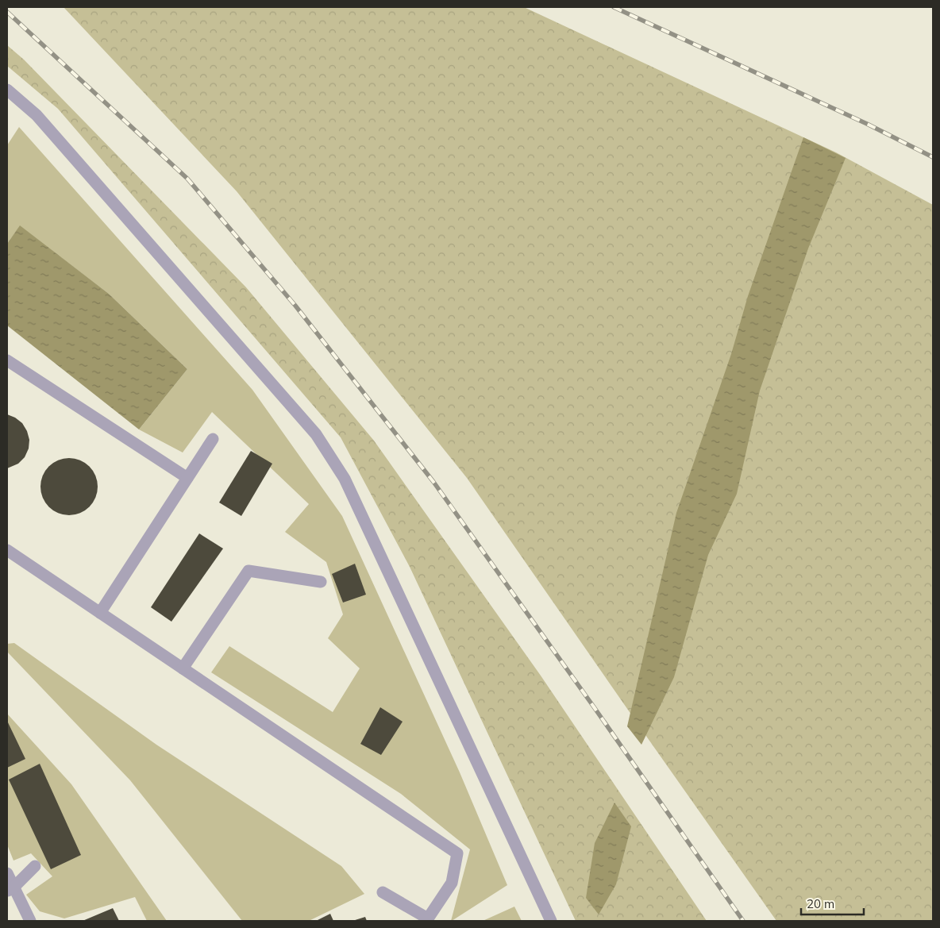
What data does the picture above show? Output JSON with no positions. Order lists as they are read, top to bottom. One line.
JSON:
{"scale_bar":"20 m"}
